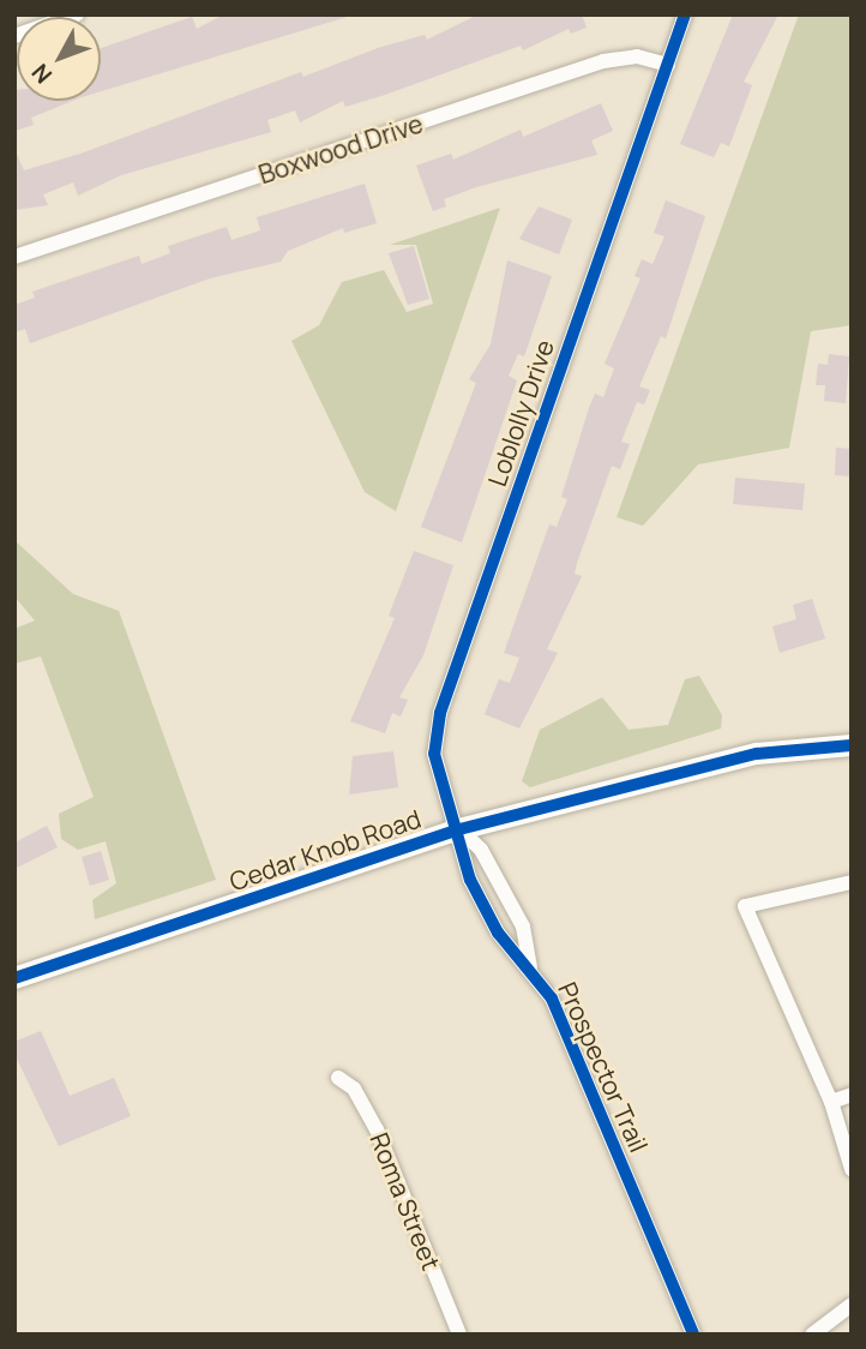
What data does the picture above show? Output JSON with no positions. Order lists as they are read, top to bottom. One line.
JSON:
{"streets":{"street":["Boxwood Drive","Loblolly Drive","Cedar Knob Road","Prospector Trail","Roma Street"]},"crossings":[["Boxwood Drive","Loblolly Drive"],["Loblolly Drive","Cedar Knob Road"],["Loblolly Drive","Prospector Trail"],["Cedar Knob Road","Prospector Trail"]],"north":"bottom left"}
